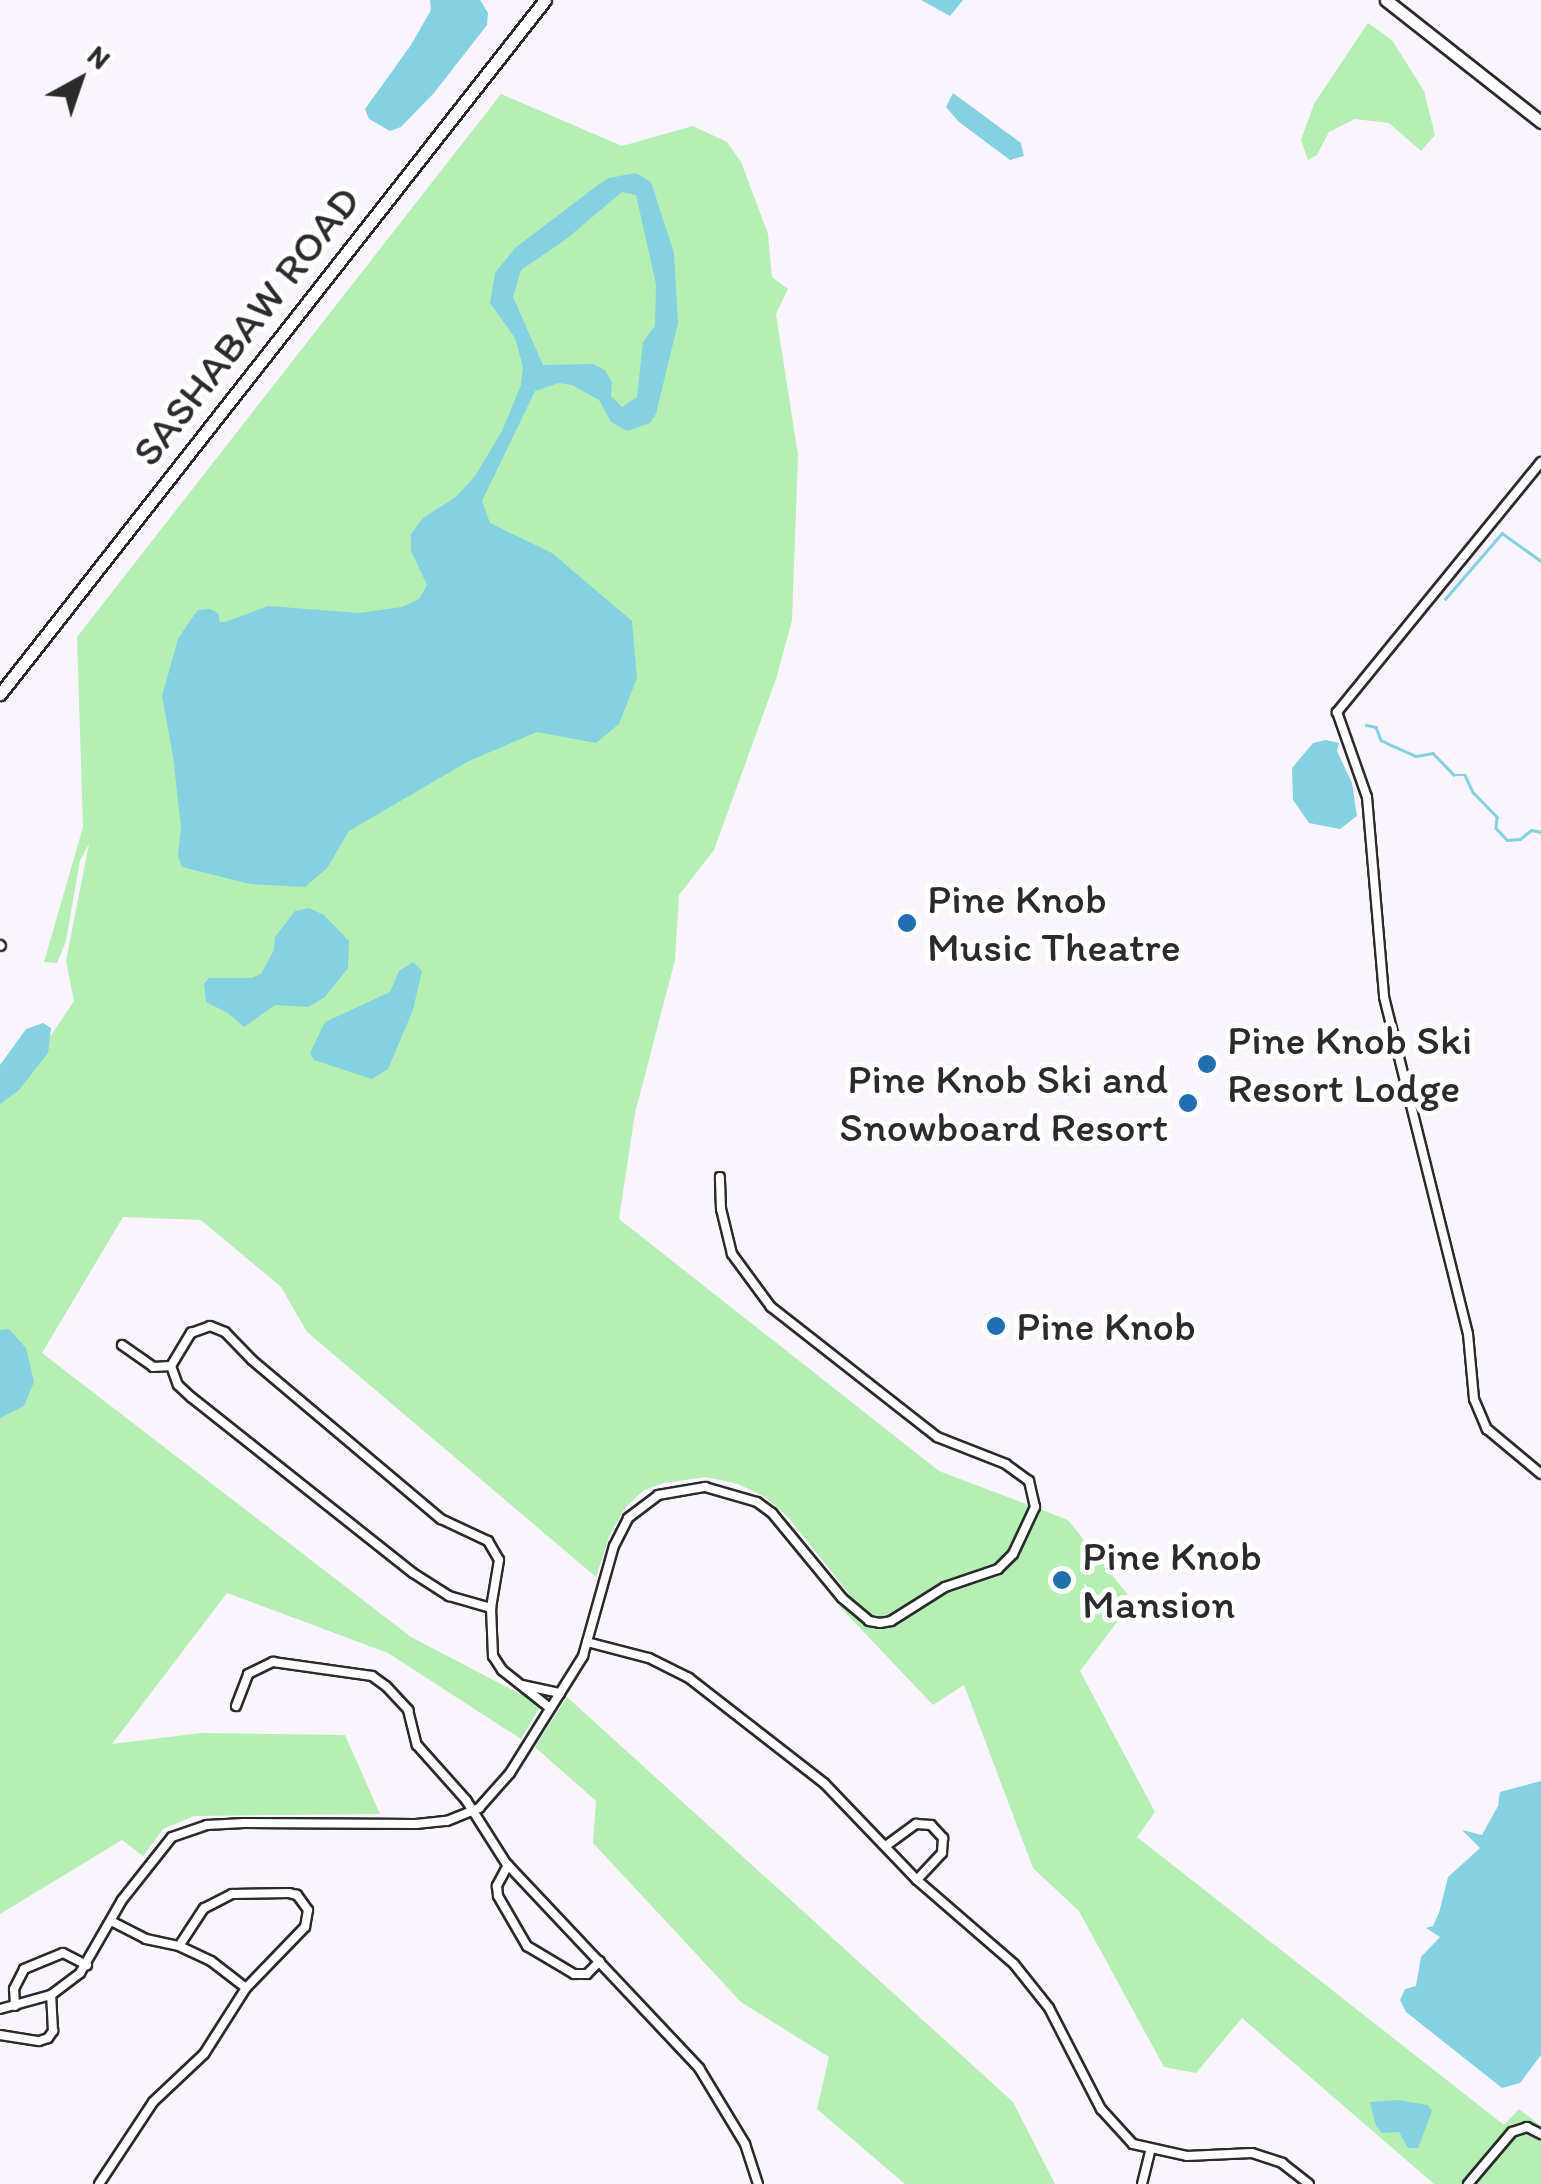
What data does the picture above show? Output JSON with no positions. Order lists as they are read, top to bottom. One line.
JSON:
{"streets":{"main road":["SASHABAW ROAD"]},"places":["Pine Knob Music Theatre","Pine Knob Ski Resort Lodge","Pine Knob Ski and Snowboard Resort","Pine Knob","Pine Knob Mansion"],"north":"top right"}
